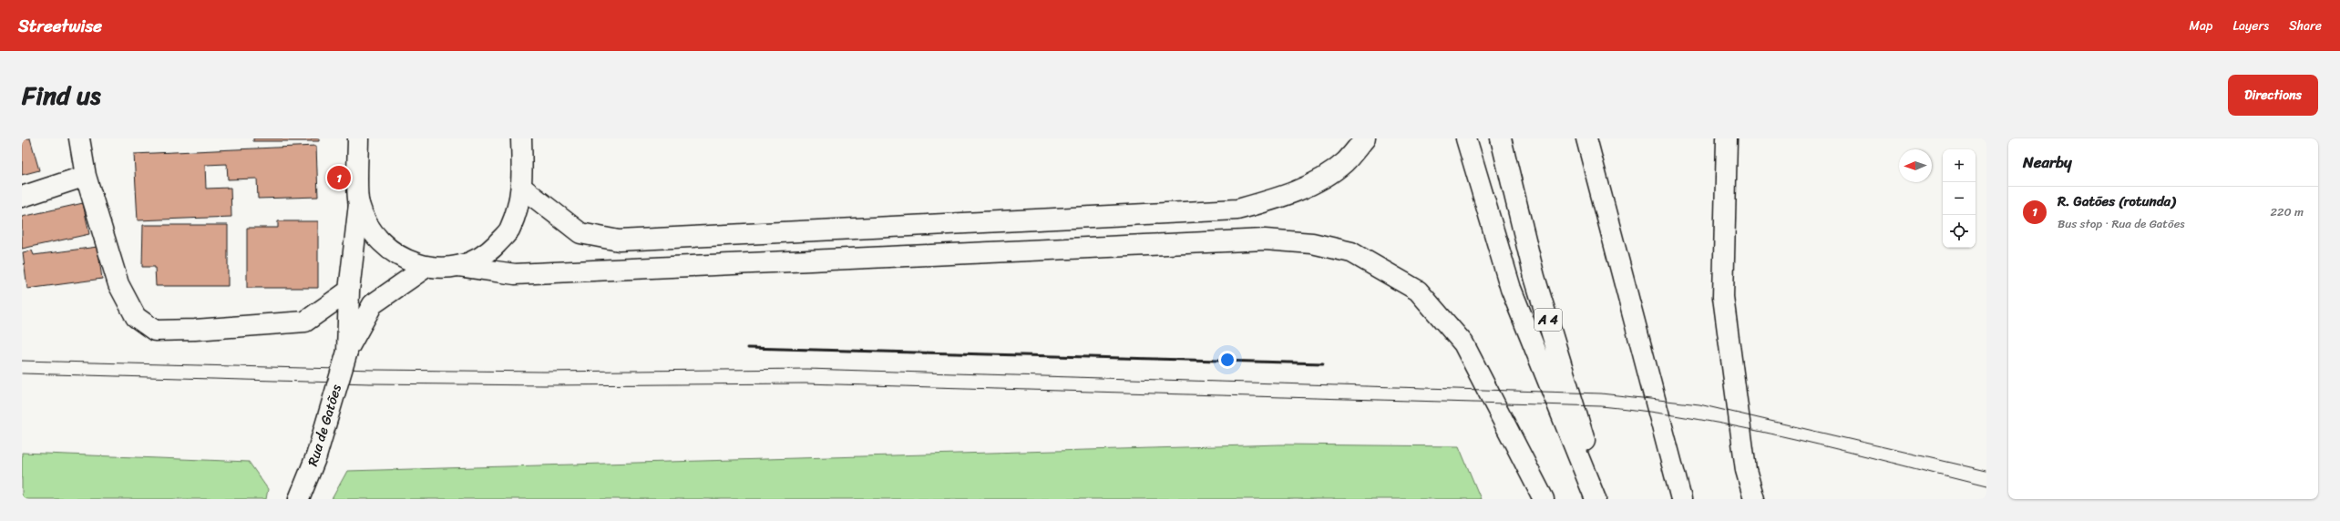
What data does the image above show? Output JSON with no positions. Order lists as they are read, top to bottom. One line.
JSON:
{"streets":{"main road":["A 4","Rua de Gatões"]},"north":"left","page":{"header":"Streetwise","nav":["Map","Layers","Share"],"title":"Find us","buttons":"Directions","heading":"Nearby","map_buttons":["+","−"],"pins":"1","list":[{"mark":"1","name":"R. Gatões (rotunda)","note":"Bus stop · Rua de Gatões","value":"220 m"}]}}
